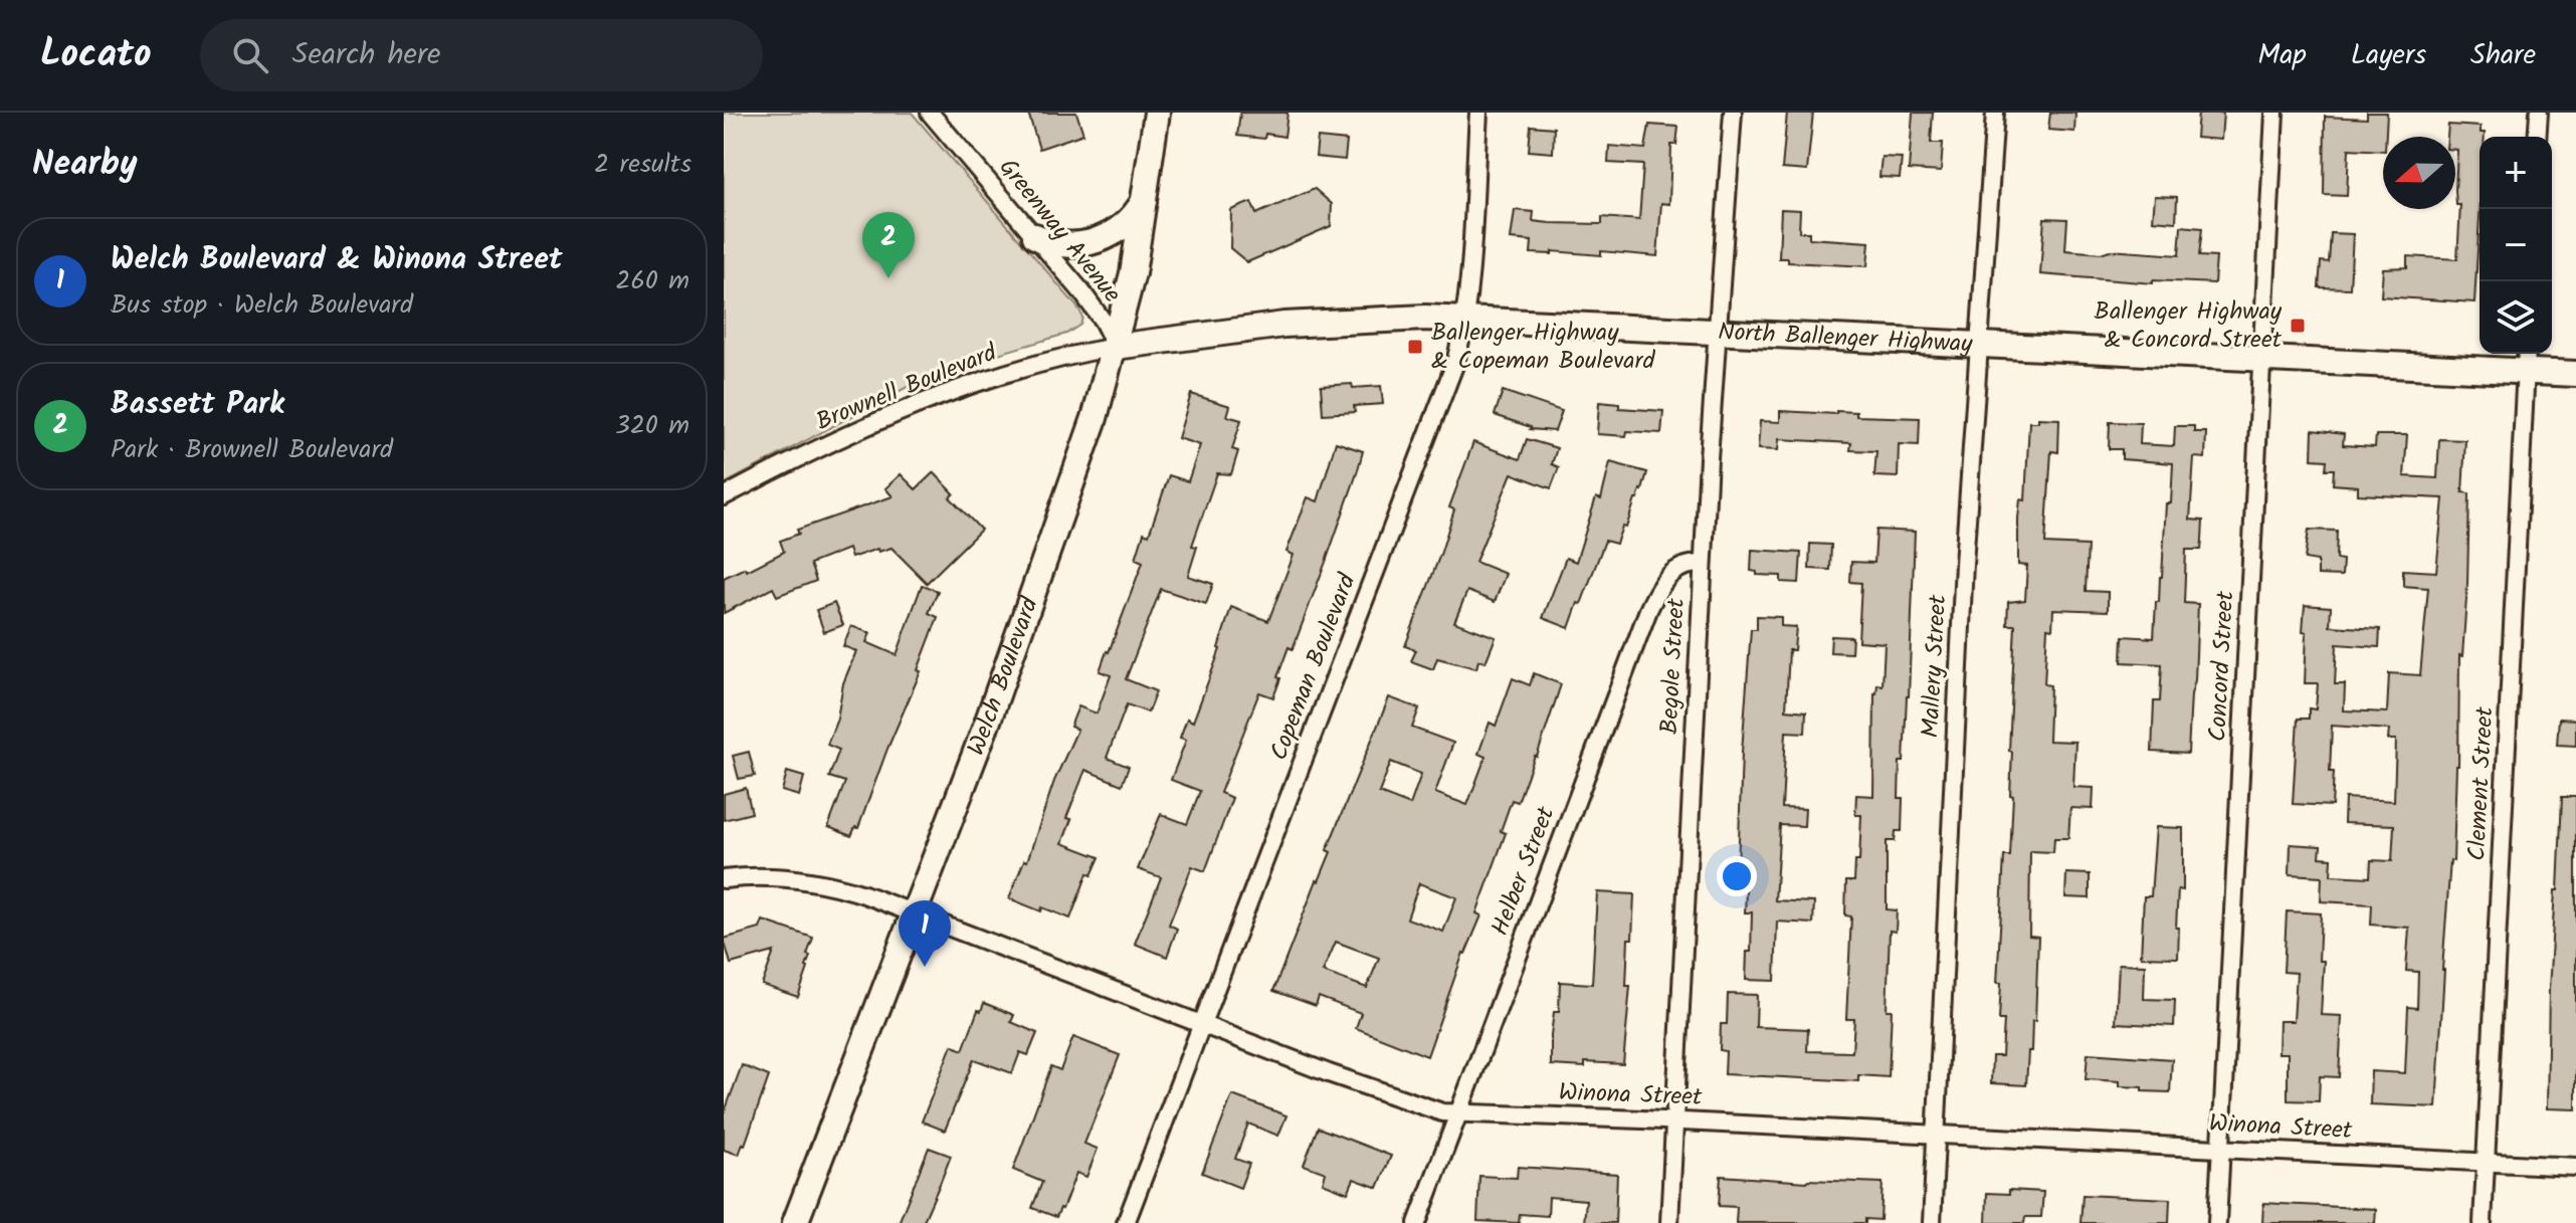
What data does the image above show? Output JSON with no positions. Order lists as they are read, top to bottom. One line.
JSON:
{"streets":{"main road":["North Ballenger Highway","Welch Boulevard"],"street":["Greenway Avenue","Brownell Boulevard","Begole Street","Mallery Street","Concord Street","Copeman Boulevard","Clement Street","Helber Street","Winona Street"]},"crossings":[["Greenway Avenue","North Ballenger Highway"],["Greenway Avenue","Brownell Boulevard"],["Greenway Avenue","Welch Boulevard"],["North Ballenger Highway","Brownell Boulevard"],["North Ballenger Highway","Begole Street"],["North Ballenger Highway","Mallery Street"],["North Ballenger Highway","Concord Street"],["North Ballenger Highway","Copeman Boulevard"],["North Ballenger Highway","Welch Boulevard"],["North Ballenger Highway","Clement Street"],["Brownell Boulevard","Welch Boulevard"],["Begole Street","Helber Street"],["Begole Street","Winona Street"],["Mallery Street","Winona Street"],["Concord Street","Winona Street"],["Copeman Boulevard","Winona Street"],["Welch Boulevard","Winona Street"],["Clement Street","Winona Street"],["Helber Street","Winona Street"]],"places":{"transit":["Ballenger Highway & Concord Street","Ballenger Highway & Copeman Boulevard"]},"north":"left","page":{"header":"Locato","search":"Search here","nav":["Map","Layers","Share"],"heading":["Nearby","2 results"],"map_buttons":["+","−"],"pins":["2","1"],"list":[{"mark":"1","name":"Welch Boulevard & Winona Street","note":"Bus stop · Welch Boulevard","value":"260 m"},{"mark":"2","name":"Bassett Park","note":"Park · Brownell Boulevard","value":"320 m"}]}}
